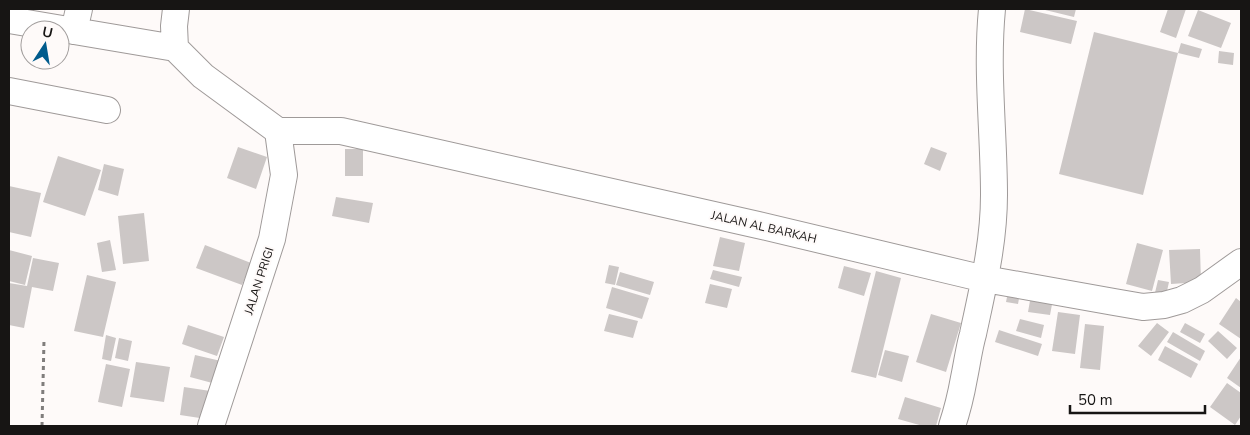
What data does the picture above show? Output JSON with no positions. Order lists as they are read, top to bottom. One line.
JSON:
{"streets":{"street":["JALAN AL BARKAH","JALAN PRIGI"]},"crossings":[["JALAN AL BARKAH","JALAN PRIGI"]],"scale_bar":"50 m","north":"top"}
